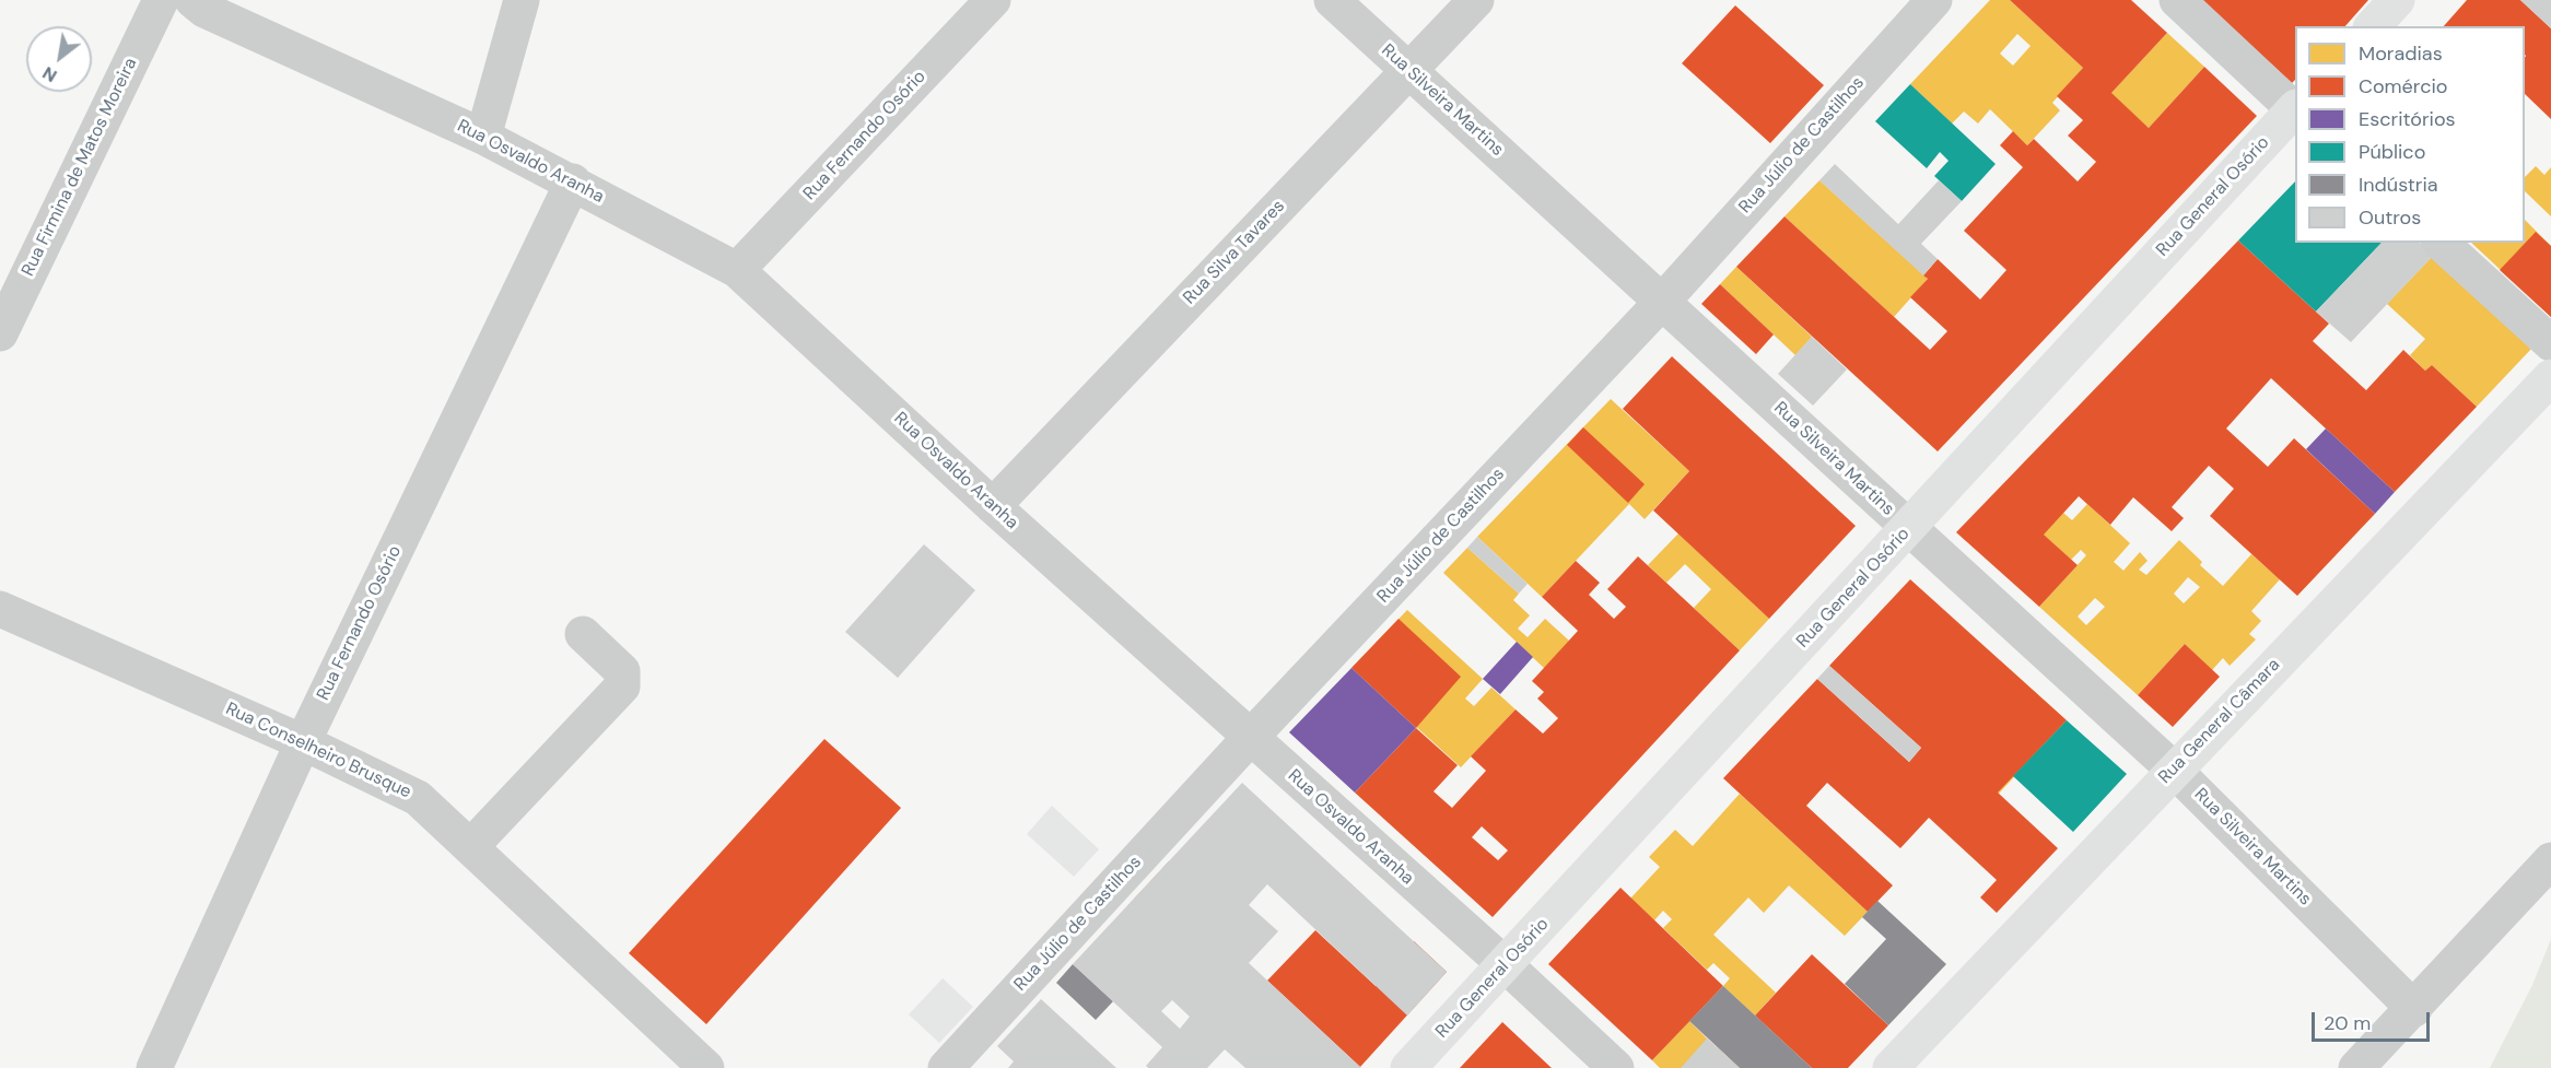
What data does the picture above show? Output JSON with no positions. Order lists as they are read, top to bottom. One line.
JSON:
{"streets":{"main road":["Rua General Osório","Rua General Câmara"],"street":["Rua Silveira Martins","Rua Fernando Osório","Rua Júlio de Castilhos","Rua Osvaldo Aranha","Rua Firmina de Matos Moreira","Rua Silva Tavares","Rua Conselheiro Brusque"]},"crossings":[["Rua Silveira Martins","Rua Júlio de Castilhos"],["Rua Silveira Martins","Rua General Osório"],["Rua Silveira Martins","Rua Silva Tavares"],["Rua Silveira Martins","Rua General Câmara"],["Rua Fernando Osório","Rua Osvaldo Aranha"],["Rua Fernando Osório","Rua Conselheiro Brusque"],["Rua Júlio de Castilhos","Rua Osvaldo Aranha"],["Rua Osvaldo Aranha","Rua Firmina de Matos Moreira"],["Rua Osvaldo Aranha","Rua General Osório"],["Rua Osvaldo Aranha","Rua Silva Tavares"]],"legend":["Moradias","Comércio","Escritórios","Público","Indústria","Outros"],"scale_bar":"20 m","north":"bottom left"}
